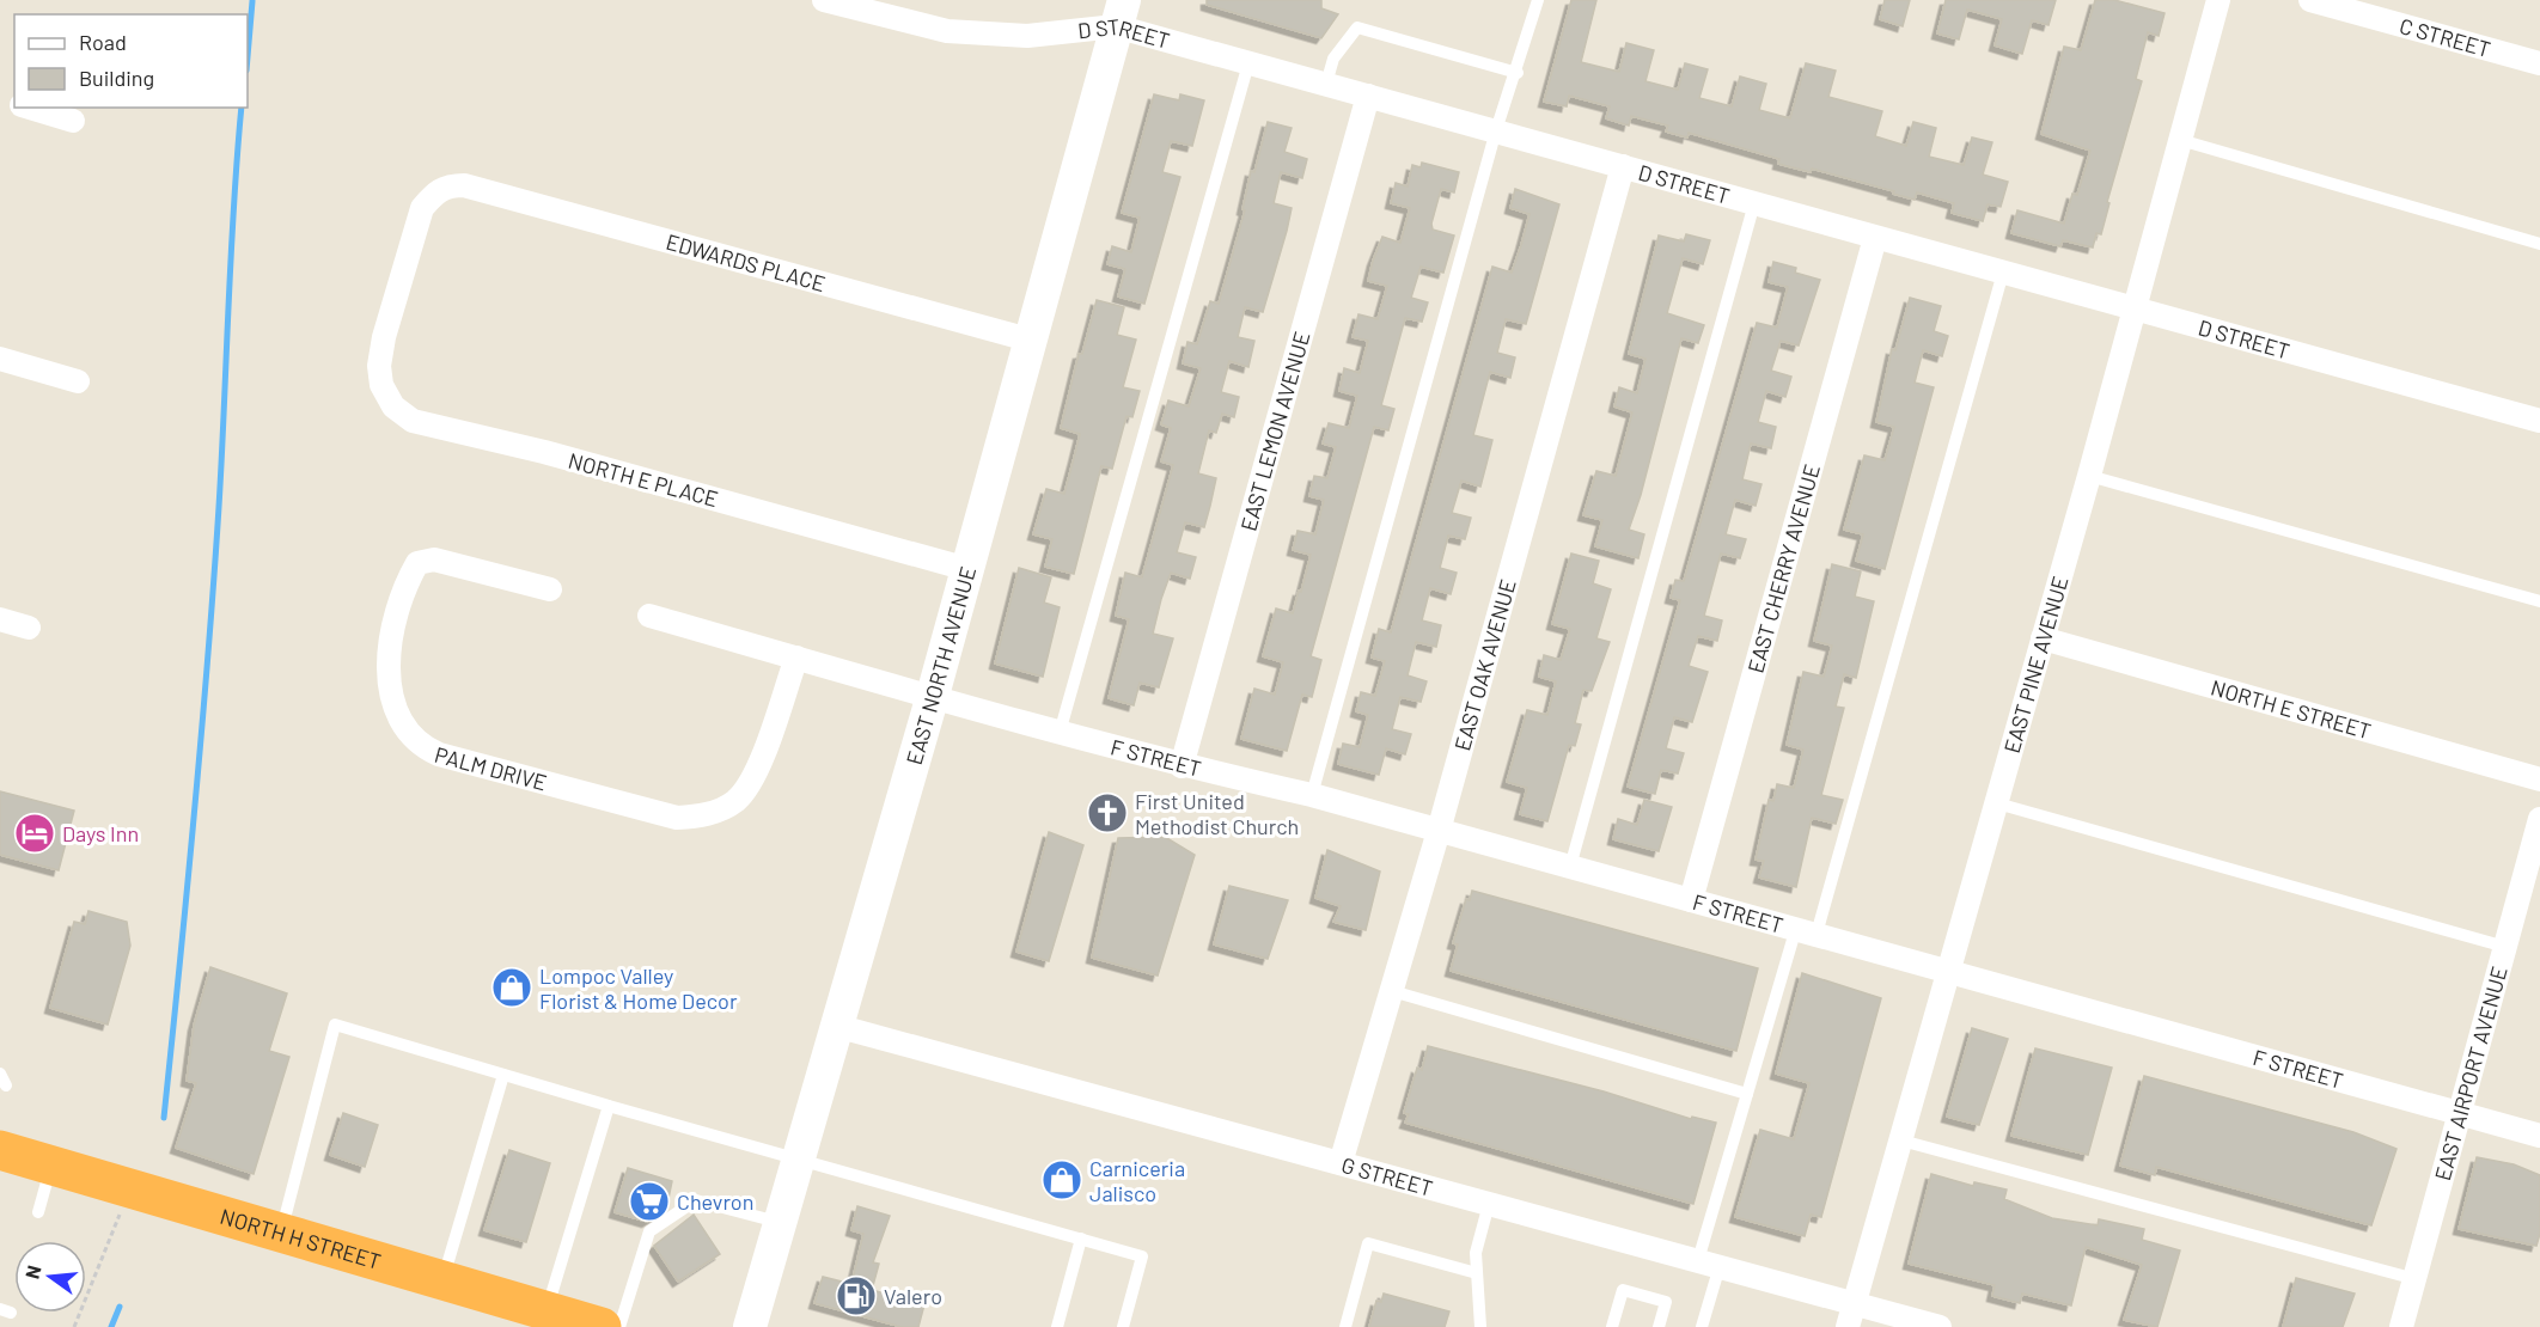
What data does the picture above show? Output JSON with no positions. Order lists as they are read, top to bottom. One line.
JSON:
{"streets":{"highway":["NORTH H STREET"],"street":["C STREET","D STREET","EDWARDS PLACE","EAST LEMON AVENUE","NORTH E PLACE","EAST CHERRY AVENUE","EAST NORTH AVENUE","EAST PINE AVENUE","EAST OAK AVENUE","NORTH E STREET","F STREET","PALM DRIVE","EAST AIRPORT AVENUE","G STREET"]},"crossings":[["D STREET","EAST LEMON AVENUE"],["D STREET","EAST CHERRY AVENUE"],["D STREET","EAST NORTH AVENUE"],["D STREET","EAST PINE AVENUE"],["D STREET","EAST OAK AVENUE"],["EDWARDS PLACE","NORTH E PLACE"],["EDWARDS PLACE","EAST NORTH AVENUE"],["EAST LEMON AVENUE","F STREET"],["NORTH E PLACE","EAST NORTH AVENUE"],["EAST CHERRY AVENUE","F STREET"],["EAST NORTH AVENUE","F STREET"],["EAST NORTH AVENUE","G STREET"],["EAST PINE AVENUE","NORTH E STREET"],["EAST PINE AVENUE","F STREET"],["EAST PINE AVENUE","G STREET"],["EAST OAK AVENUE","F STREET"],["EAST OAK AVENUE","G STREET"],["F STREET","EAST AIRPORT AVENUE"]],"places":{"church":["First United Methodist Church"],"hotel":["Days Inn"],"shop":["Lompoc Valley Florist & Home Decor","Carniceria Jalisco"],"supermarket":["Chevron"],"fuel station":["Valero"]},"legend":["Road","Building"],"north":"left"}
